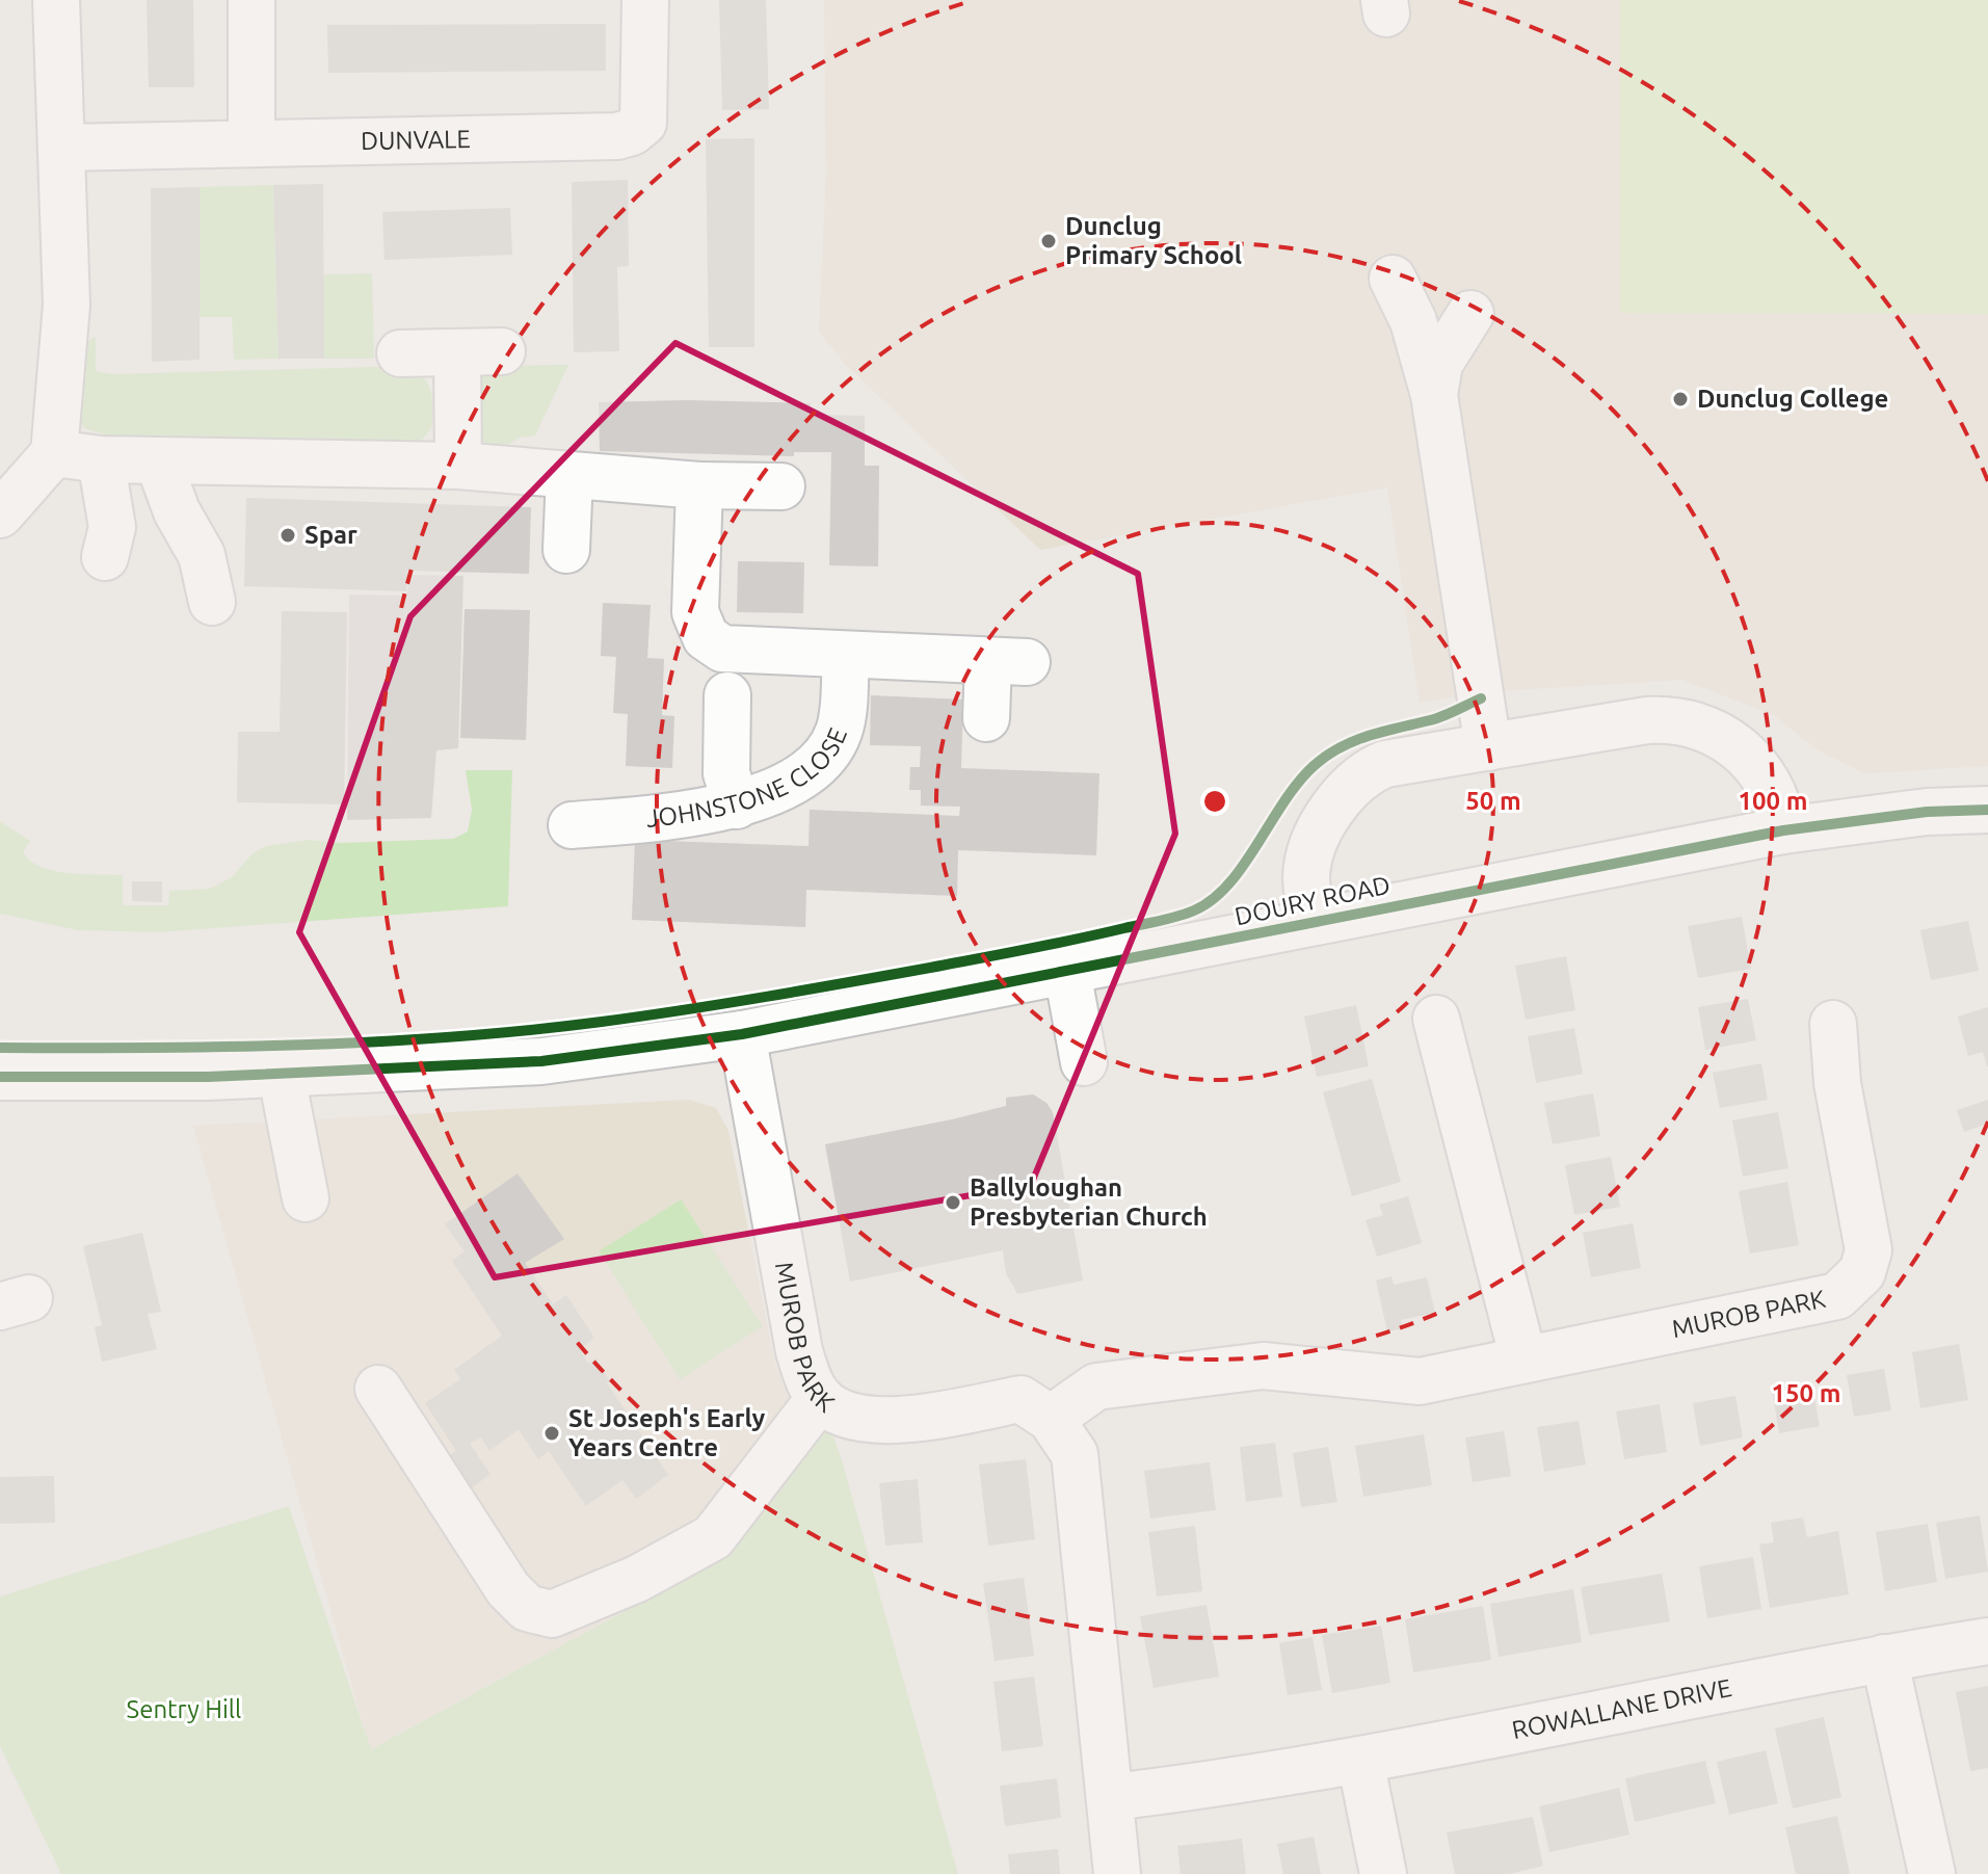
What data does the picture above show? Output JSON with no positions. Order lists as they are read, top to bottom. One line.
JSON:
{"streets":{"street":["DUNVALE","JOHNSTONE CLOSE","DOURY ROAD","MUROB PARK","ROWALLANE DRIVE"]},"crossings":[["DOURY ROAD","MUROB PARK"]],"parks":["Sentry Hill"],"places":["Dunclug Primary School","Dunclug College","Spar","Ballyloughan Presbyterian Church","St Joseph's Early Years Centre"],"rings":["50 m","100 m","150 m"]}
